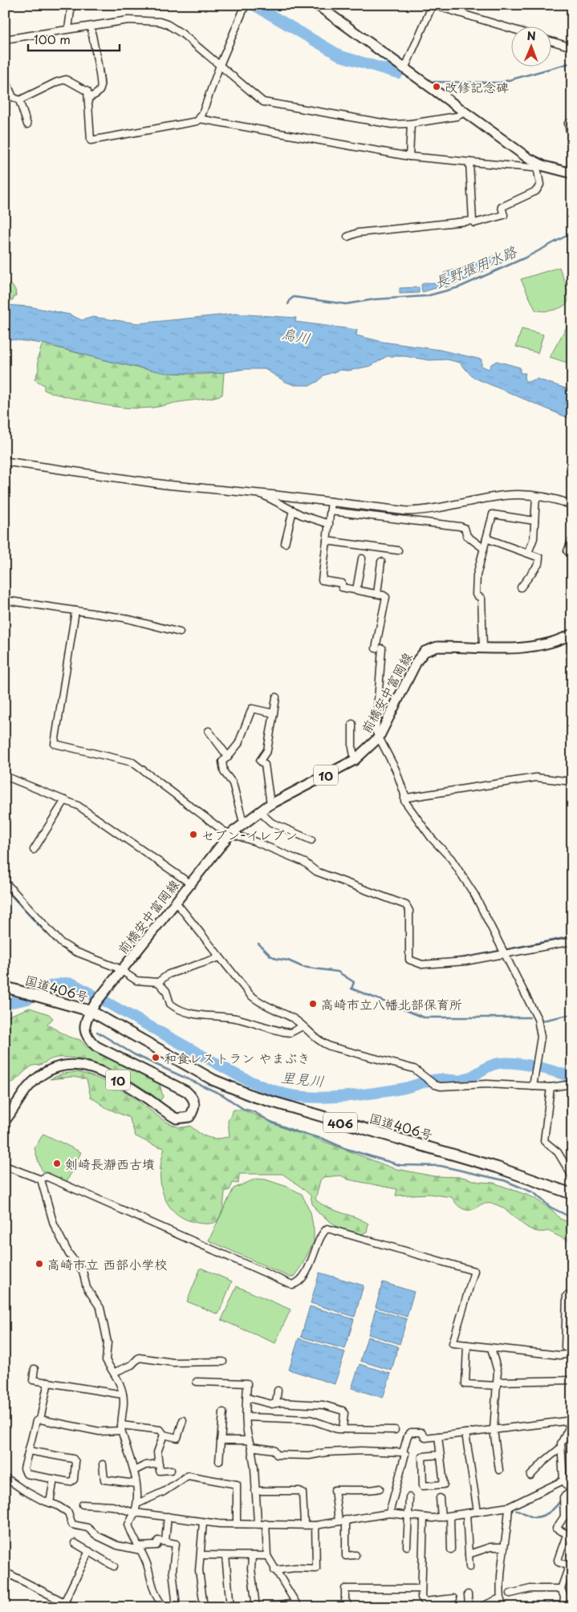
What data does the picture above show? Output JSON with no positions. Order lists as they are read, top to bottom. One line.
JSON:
{"streets":{"highway":["国道406号","406"],"main road":["前橋安中富岡線","10"]},"crossings":[["前橋安中富岡線","10"],["前橋安中富岡線","国道406号"],["10","国道406号"]],"water":["長野堰用水路","烏川","里見川"],"places":["改修記念碑","セブン-イレブン","高崎市立八幡北部保育所","和食レストラン やまぶき","剣崎長瀞西古墳","高崎市立 西部小学校"],"scale_bar":"100 m","north":"top"}
